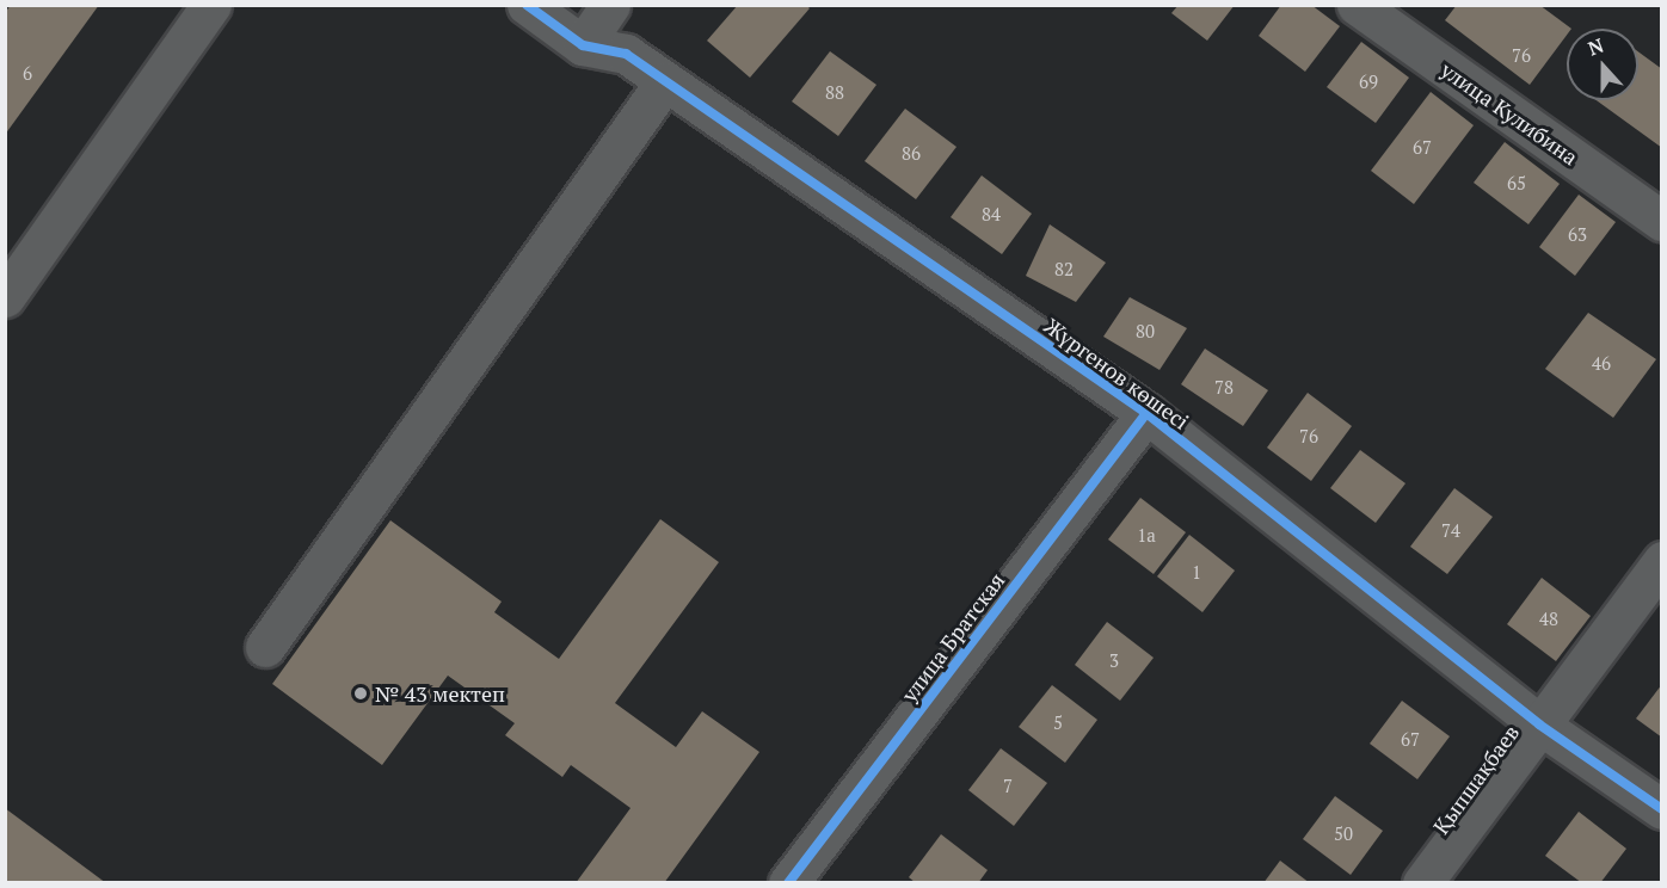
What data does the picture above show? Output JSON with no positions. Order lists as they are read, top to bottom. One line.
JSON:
{"streets":{"street":["улица Кулибина","Жүргенов көшесі","улица Братская","Қыпшақбаев"]},"crossings":[["Жүргенов көшесі","улица Братская"],["Жүргенов көшесі","Қыпшақбаев"]],"places":["№ 43 мектеп"],"house_numbers":["76","6","69","88","67","86","65","84","63","82","80","46","78","76","74","1а","1","48","3","5","67","7","50"],"north":"top"}
